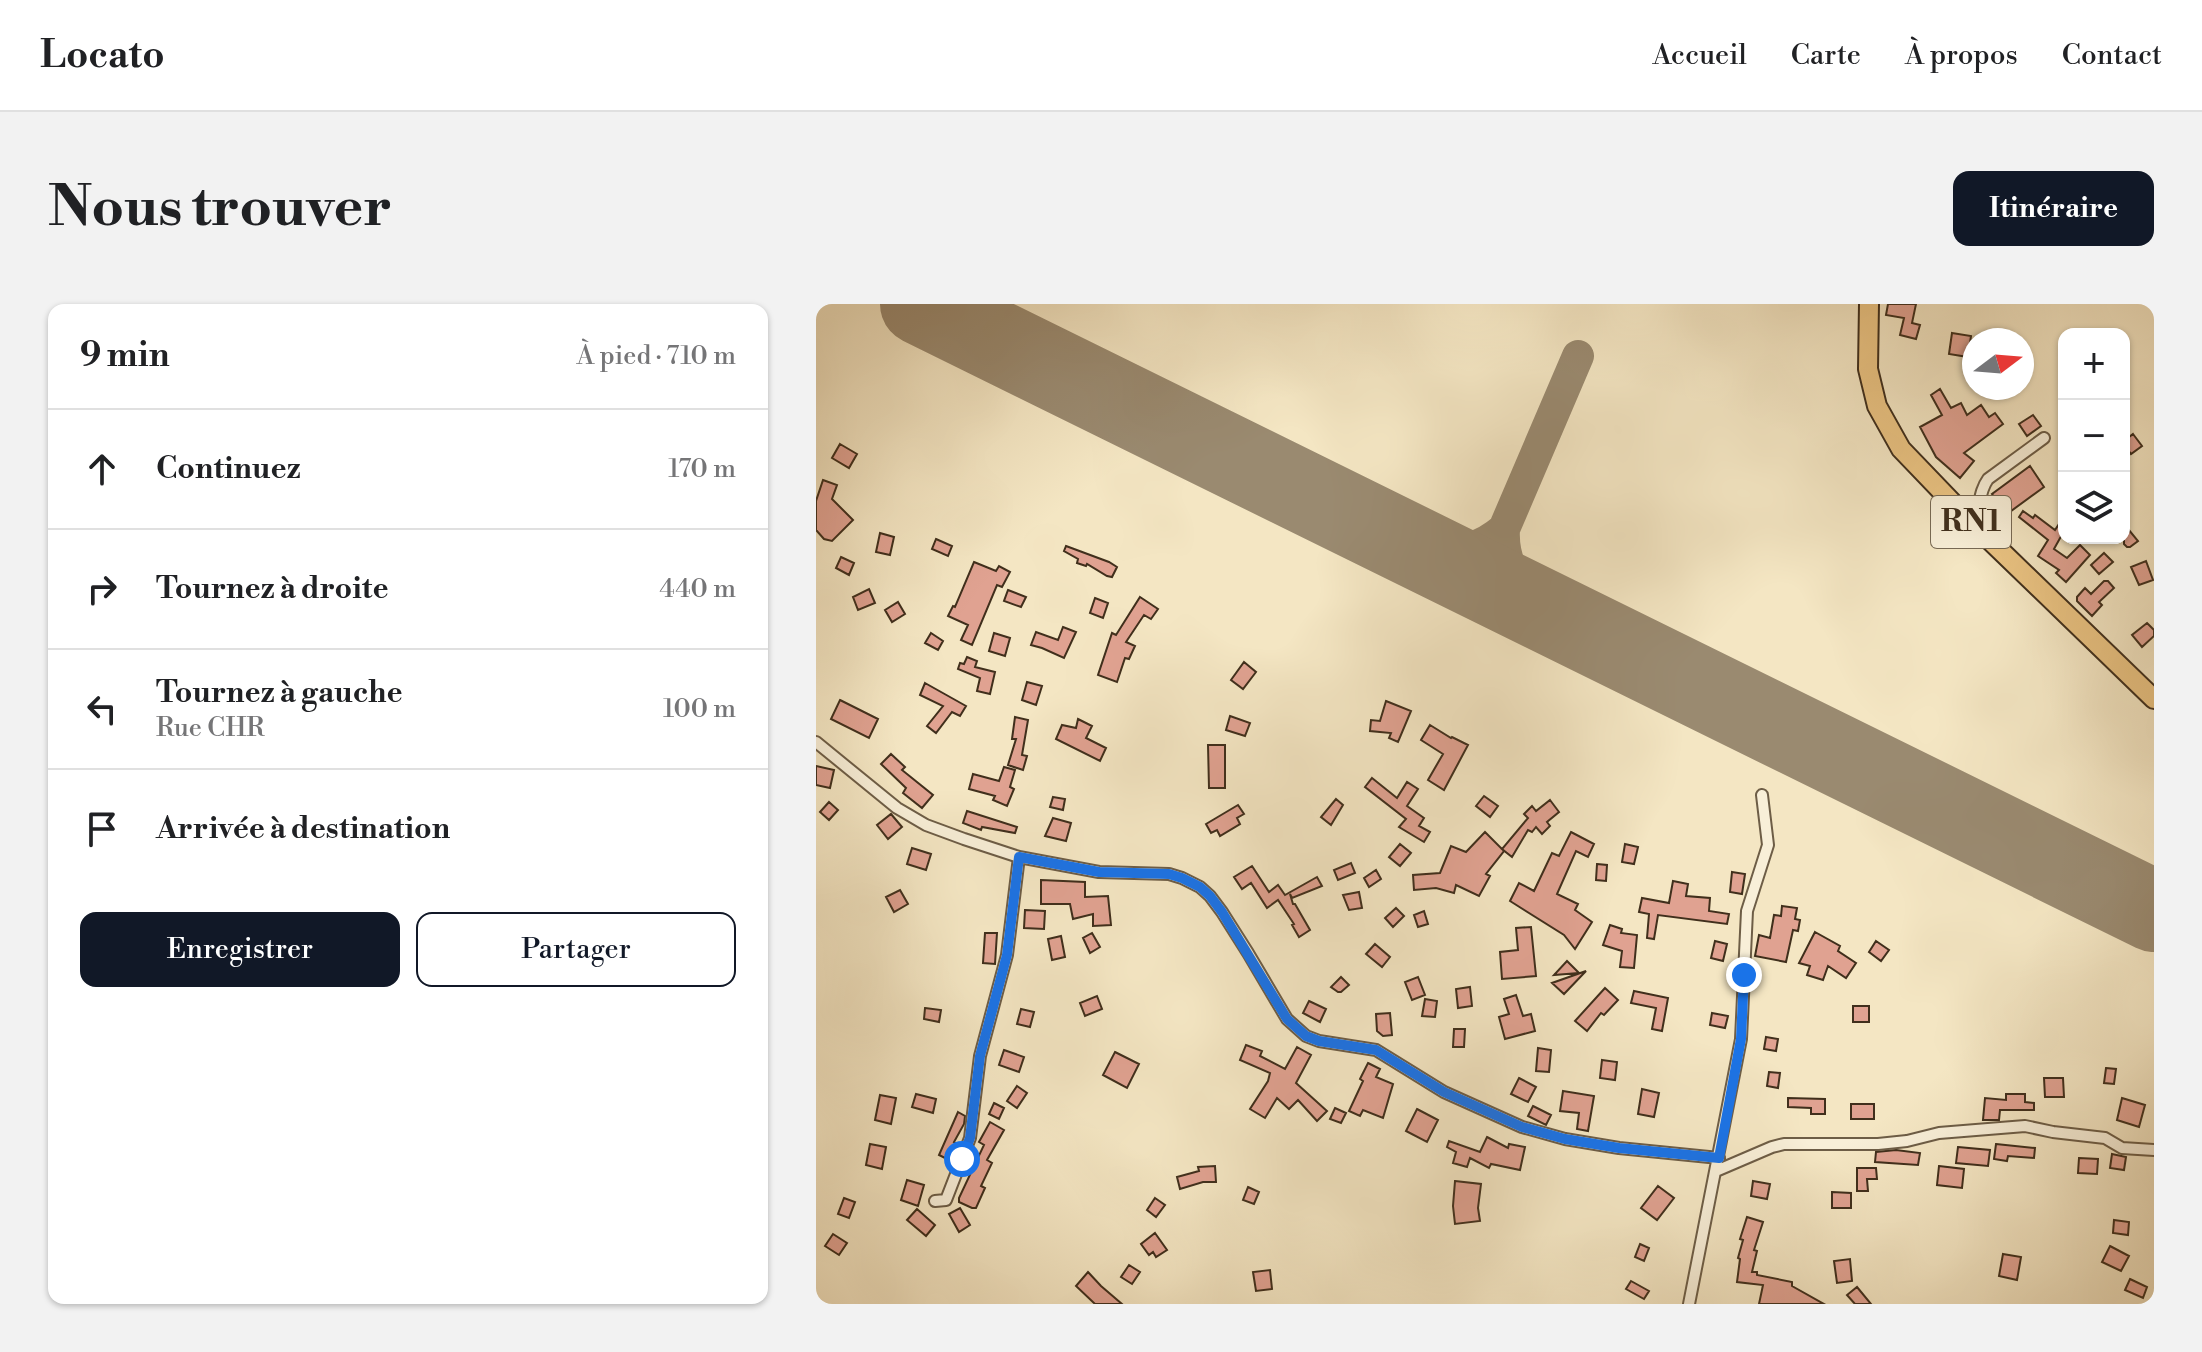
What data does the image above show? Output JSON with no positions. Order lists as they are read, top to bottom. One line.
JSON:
{"streets":{"highway":["RN1"]},"north":"right","page":{"header":"Locato","nav":["Accueil","Carte","À propos","Contact"],"buttons":["Itinéraire",["Enregistrer","Partager"]],"title":"Nous trouver","heading":["9 min","À pied · 710 m"],"map_buttons":["+","−"],"list":[["Continuez","170 m"],["Tournez à droite","440 m"],["Tournez à gauche","Rue CHR","100 m"],"Arrivée à destination"]}}
